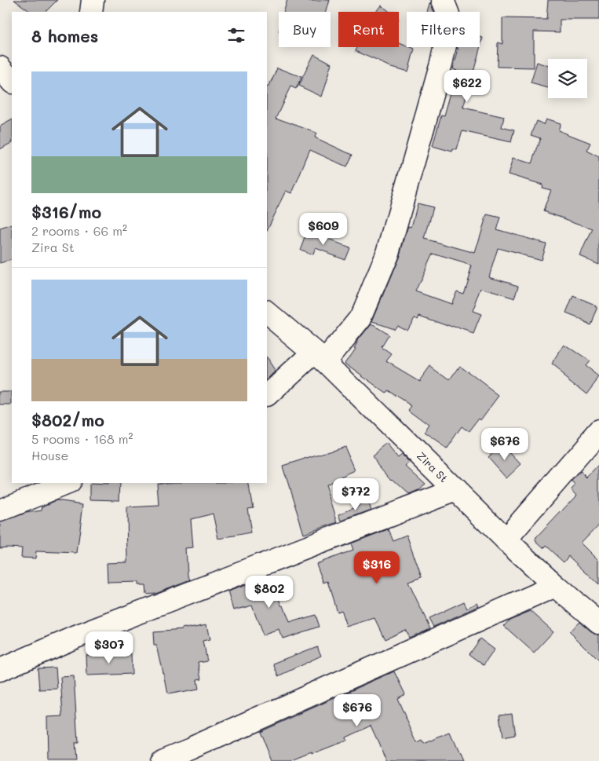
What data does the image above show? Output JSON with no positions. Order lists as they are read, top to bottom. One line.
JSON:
{"streets":{"street":["Zira St"]},"page":{"chip":["Buy","Rent","Filters"],"heading":"8 homes","list":[{"name":"$316/mo","note":"2 rooms · 66 m² · Zira St"},{"name":"$802/mo","note":"5 rooms · 168 m² · House"}],"price":["$622","$609","$676","$772","$316","$802","$307","$676"]}}
